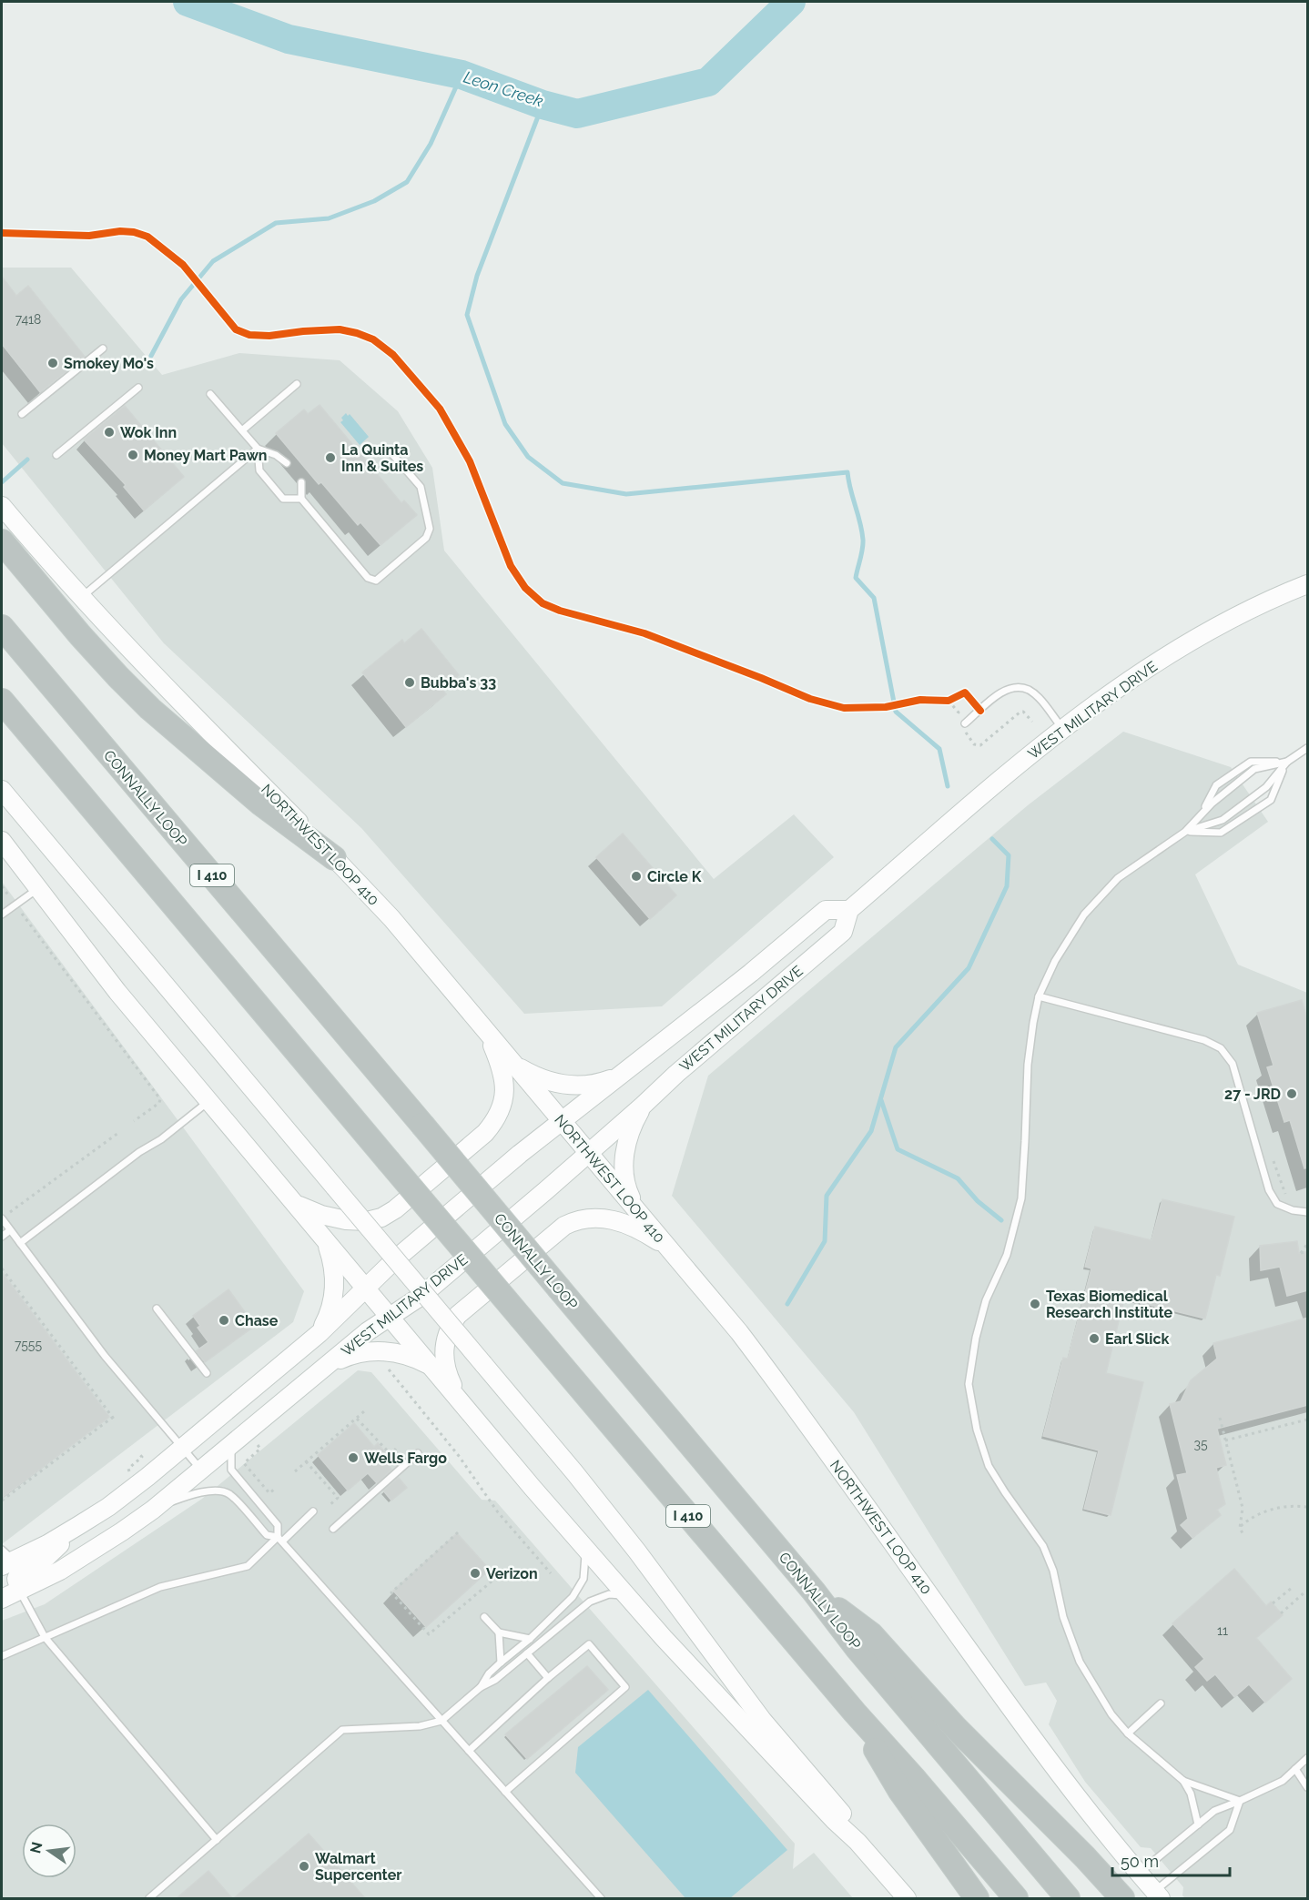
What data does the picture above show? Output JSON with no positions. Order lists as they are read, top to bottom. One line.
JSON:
{"streets":{"highway":["CONNALLY LOOP","I 410"],"main road":["WEST MILITARY DRIVE","NORTHWEST LOOP 410"]},"crossings":[["WEST MILITARY DRIVE","NORTHWEST LOOP 410"]],"water":["Leon Creek"],"places":["Smokey Mo's","Wok Inn","Money Mart Pawn","La Quinta Inn & Suites","Bubba's 33","Circle K","27 - JRD","Texas Biomedical Research Institute","Chase","Earl Slick","Wells Fargo","Verizon","Walmart Supercenter"],"house_numbers":["7418","7555","35","11"],"scale_bar":"50 m","north":"left"}
